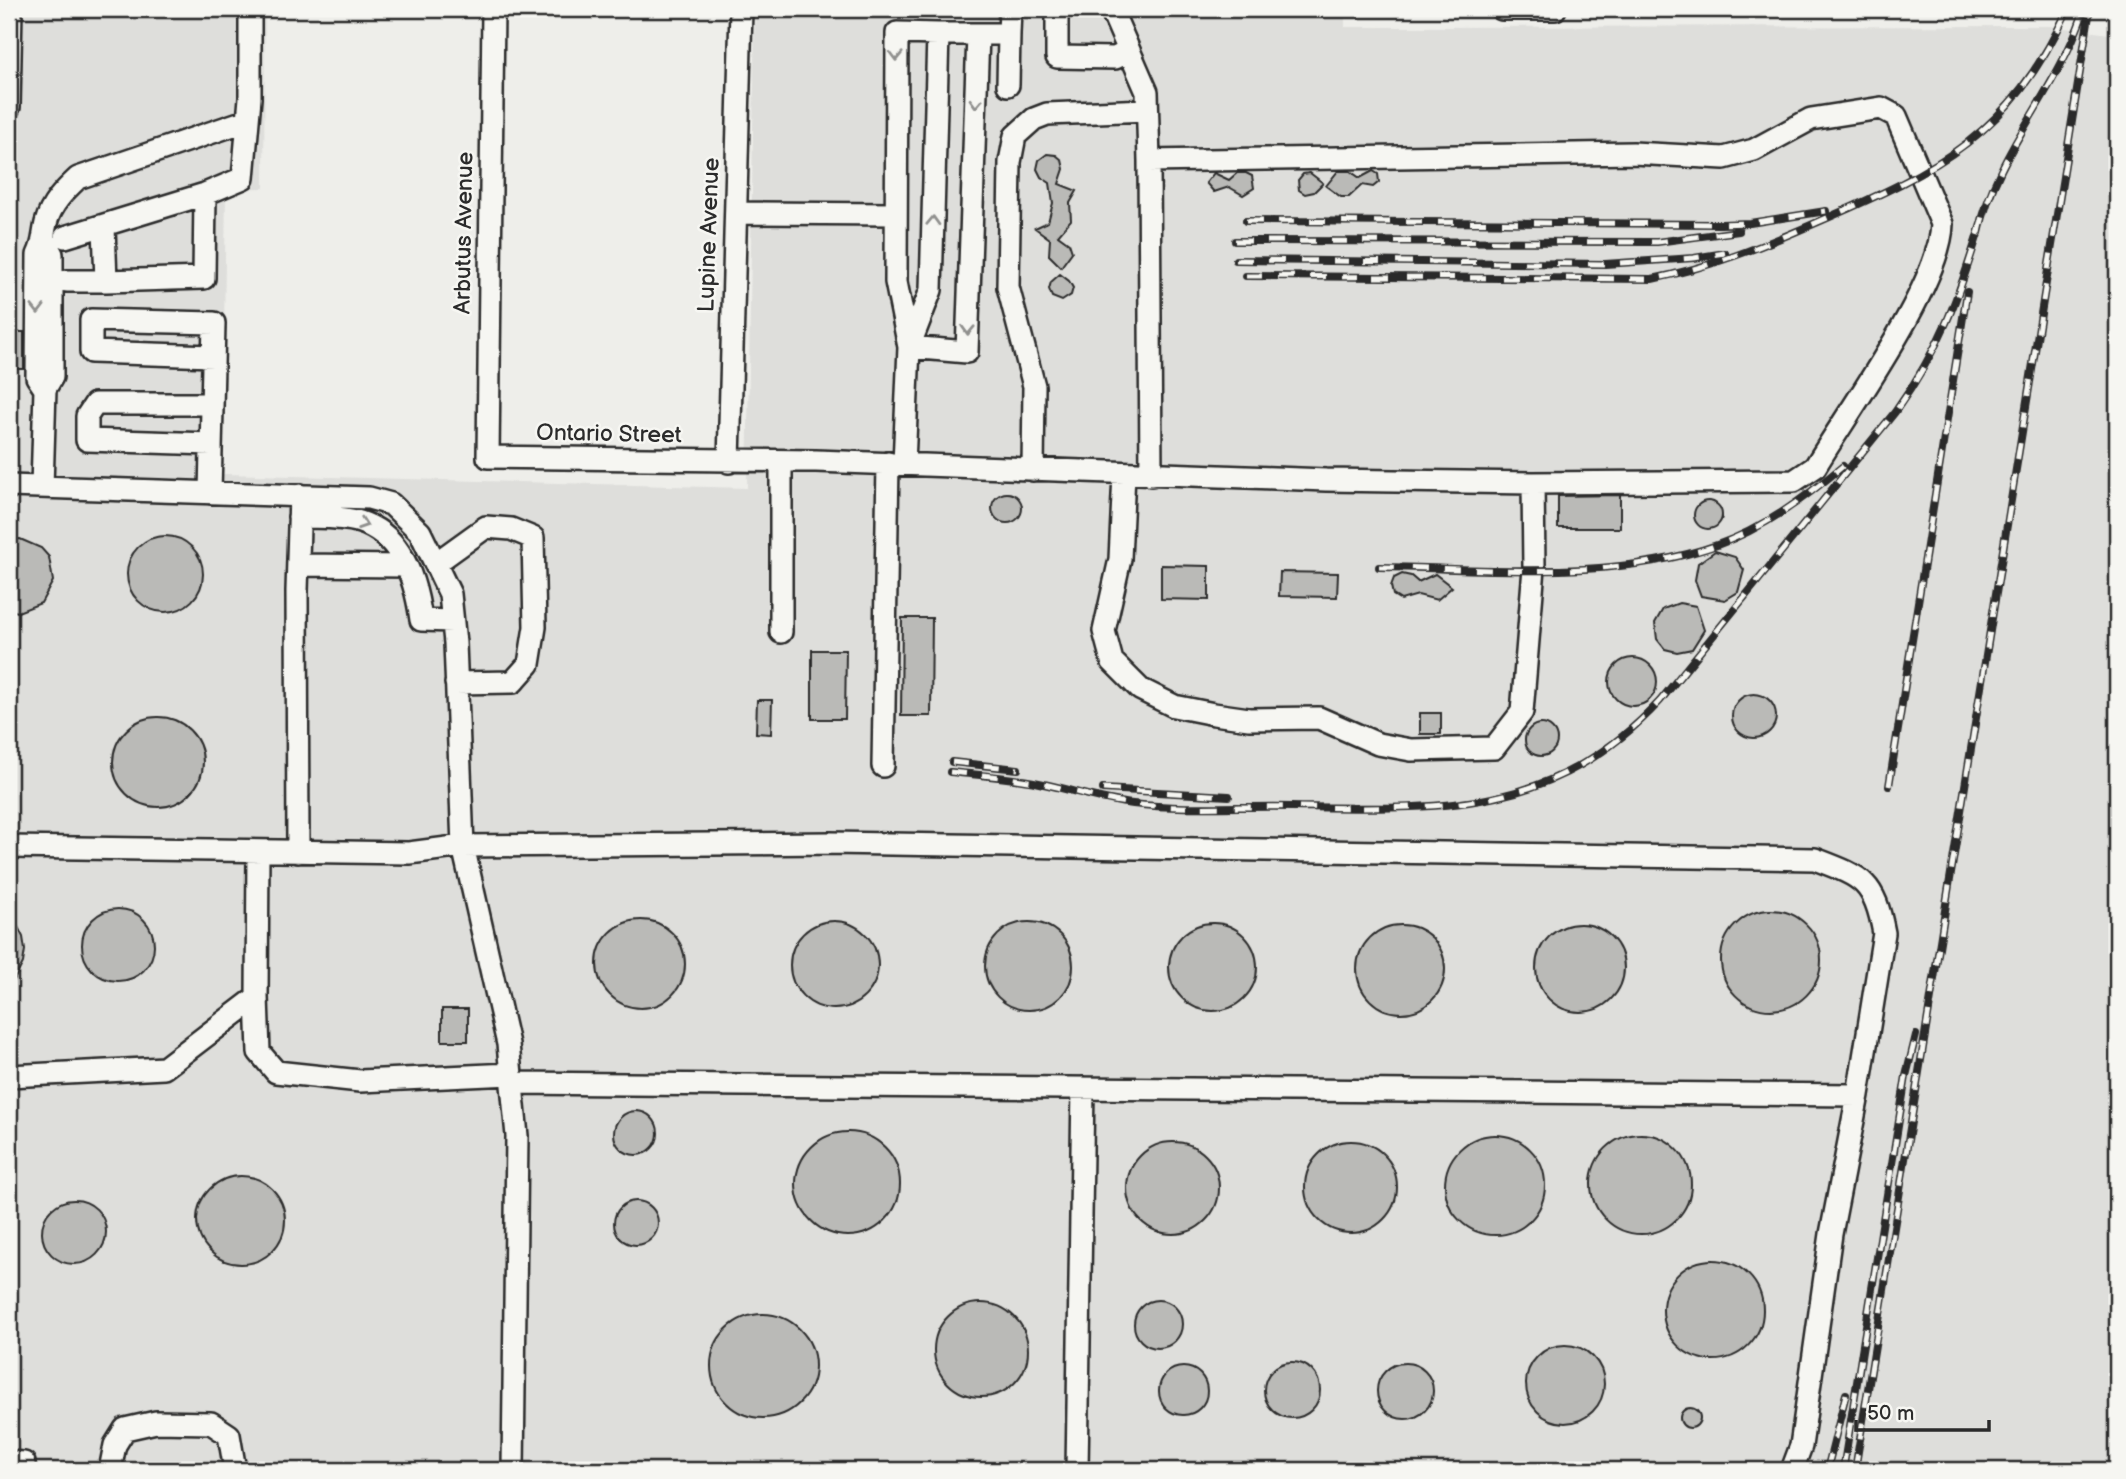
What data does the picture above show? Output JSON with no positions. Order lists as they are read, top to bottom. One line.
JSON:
{"streets":{"street":["Arbutus Avenue","Lupine Avenue","Ontario Street"]},"crossings":[["Arbutus Avenue","Ontario Street"],["Lupine Avenue","Ontario Street"]],"scale_bar":"50 m"}
